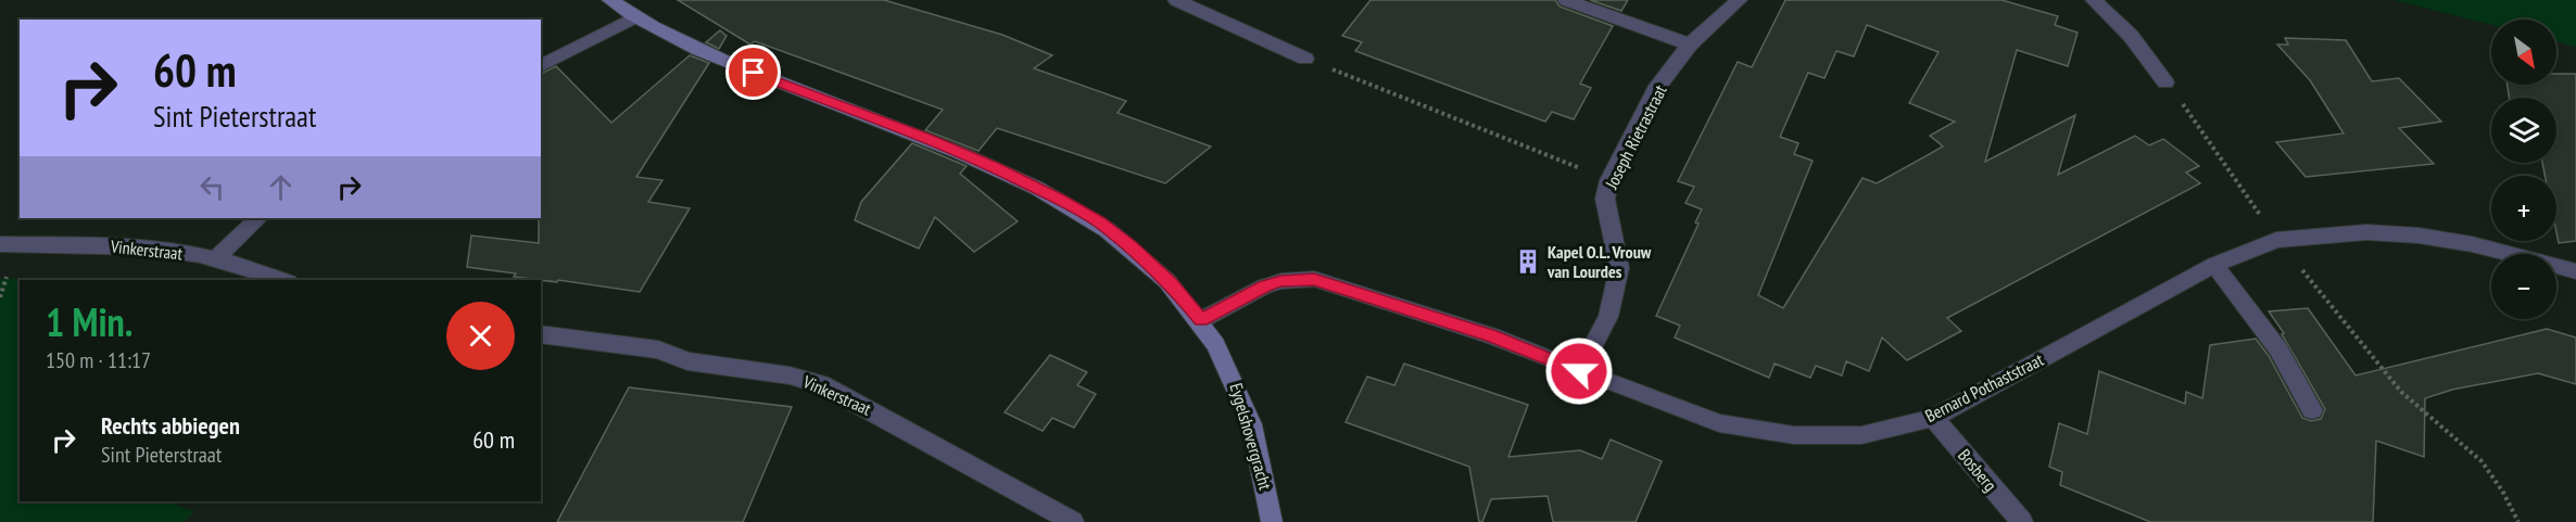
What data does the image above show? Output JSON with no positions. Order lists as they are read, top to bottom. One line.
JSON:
{"streets":{"street":["Joseph Rietrastraat","Vinkerstraat","Bernard Pothaststraat","Eygelshovergracht","Bosberg"]},"crossings":[["Joseph Rietrastraat","Bernard Pothaststraat"],["Bernard Pothaststraat","Eygelshovergracht"],["Bernard Pothaststraat","Bosberg"]],"places":{"building":["Kapel O.L. Vrouw van Lourdes"]},"north":"bottom right","page":{"map_buttons":["+","−"],"turn":["60 m","Sint Pieterstraat"],"heading":["1 Min.","150 m · 11:17"],"list":[{"name":"Rechts abbiegen","note":"Sint Pieterstraat","value":"60 m"}]}}
